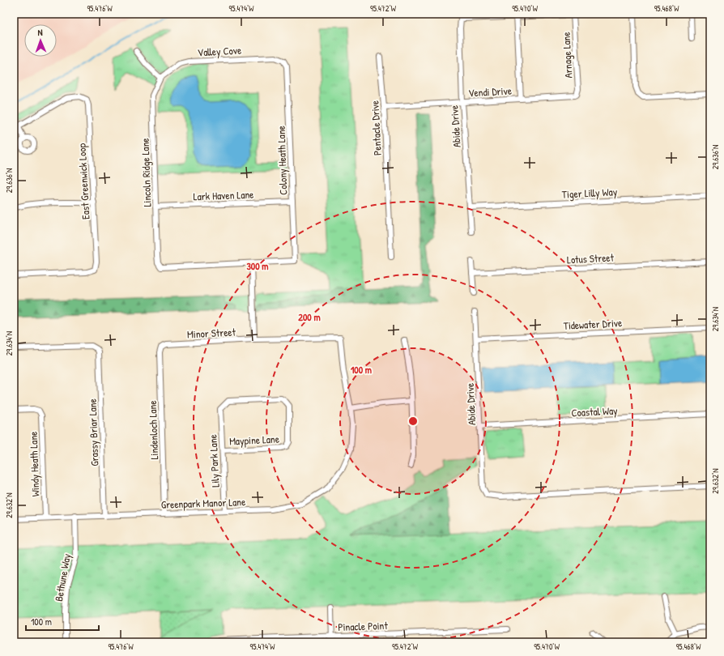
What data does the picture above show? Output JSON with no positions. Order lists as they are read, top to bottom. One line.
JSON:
{"streets":{"street":["Valley Cove","Arnage Lane","Vendi Drive","Abide Drive","Pentacle Drive","Colony Heath Lane","Lincoln Ridge Lane","East Greenwick Loop","Tiger Lilly Way","Lark Haven Lane","Lotus Street","Tidewater Drive","Minor Street","Coastal Way","Lindenloch Lane","Grassy Briar Lane","Maypine Lane","Lily Park Lane","Windy Heath Lane","Greenpark Manor Lane","Bethune Way","Pinacle Point"]},"crossings":[["Valley Cove","Colony Heath Lane"],["Valley Cove","Lincoln Ridge Lane"],["Arnage Lane","Vendi Drive"],["Vendi Drive","Abide Drive"],["Vendi Drive","Pentacle Drive"],["Abide Drive","Tiger Lilly Way"],["Abide Drive","Tidewater Drive"],["Abide Drive","Coastal Way"],["Colony Heath Lane","Lincoln Ridge Lane"],["Colony Heath Lane","Lark Haven Lane"],["Lincoln Ridge Lane","Lark Haven Lane"],["Minor Street","Lindenloch Lane"],["Minor Street","Greenpark Manor Lane"],["Lindenloch Lane","Greenpark Manor Lane"],["Grassy Briar Lane","Greenpark Manor Lane"],["Maypine Lane","Lily Park Lane"],["Lily Park Lane","Greenpark Manor Lane"],["Windy Heath Lane","Greenpark Manor Lane"],["Greenpark Manor Lane","Bethune Way"]],"scale_bar":"100 m","north":"top","coordinates":["95.476°W","95.474°W","95.472°W","95.470°W","95.468°W","29.636°N","29.634°N","29.632°N"],"rings":["300 m","200 m","100 m"]}
